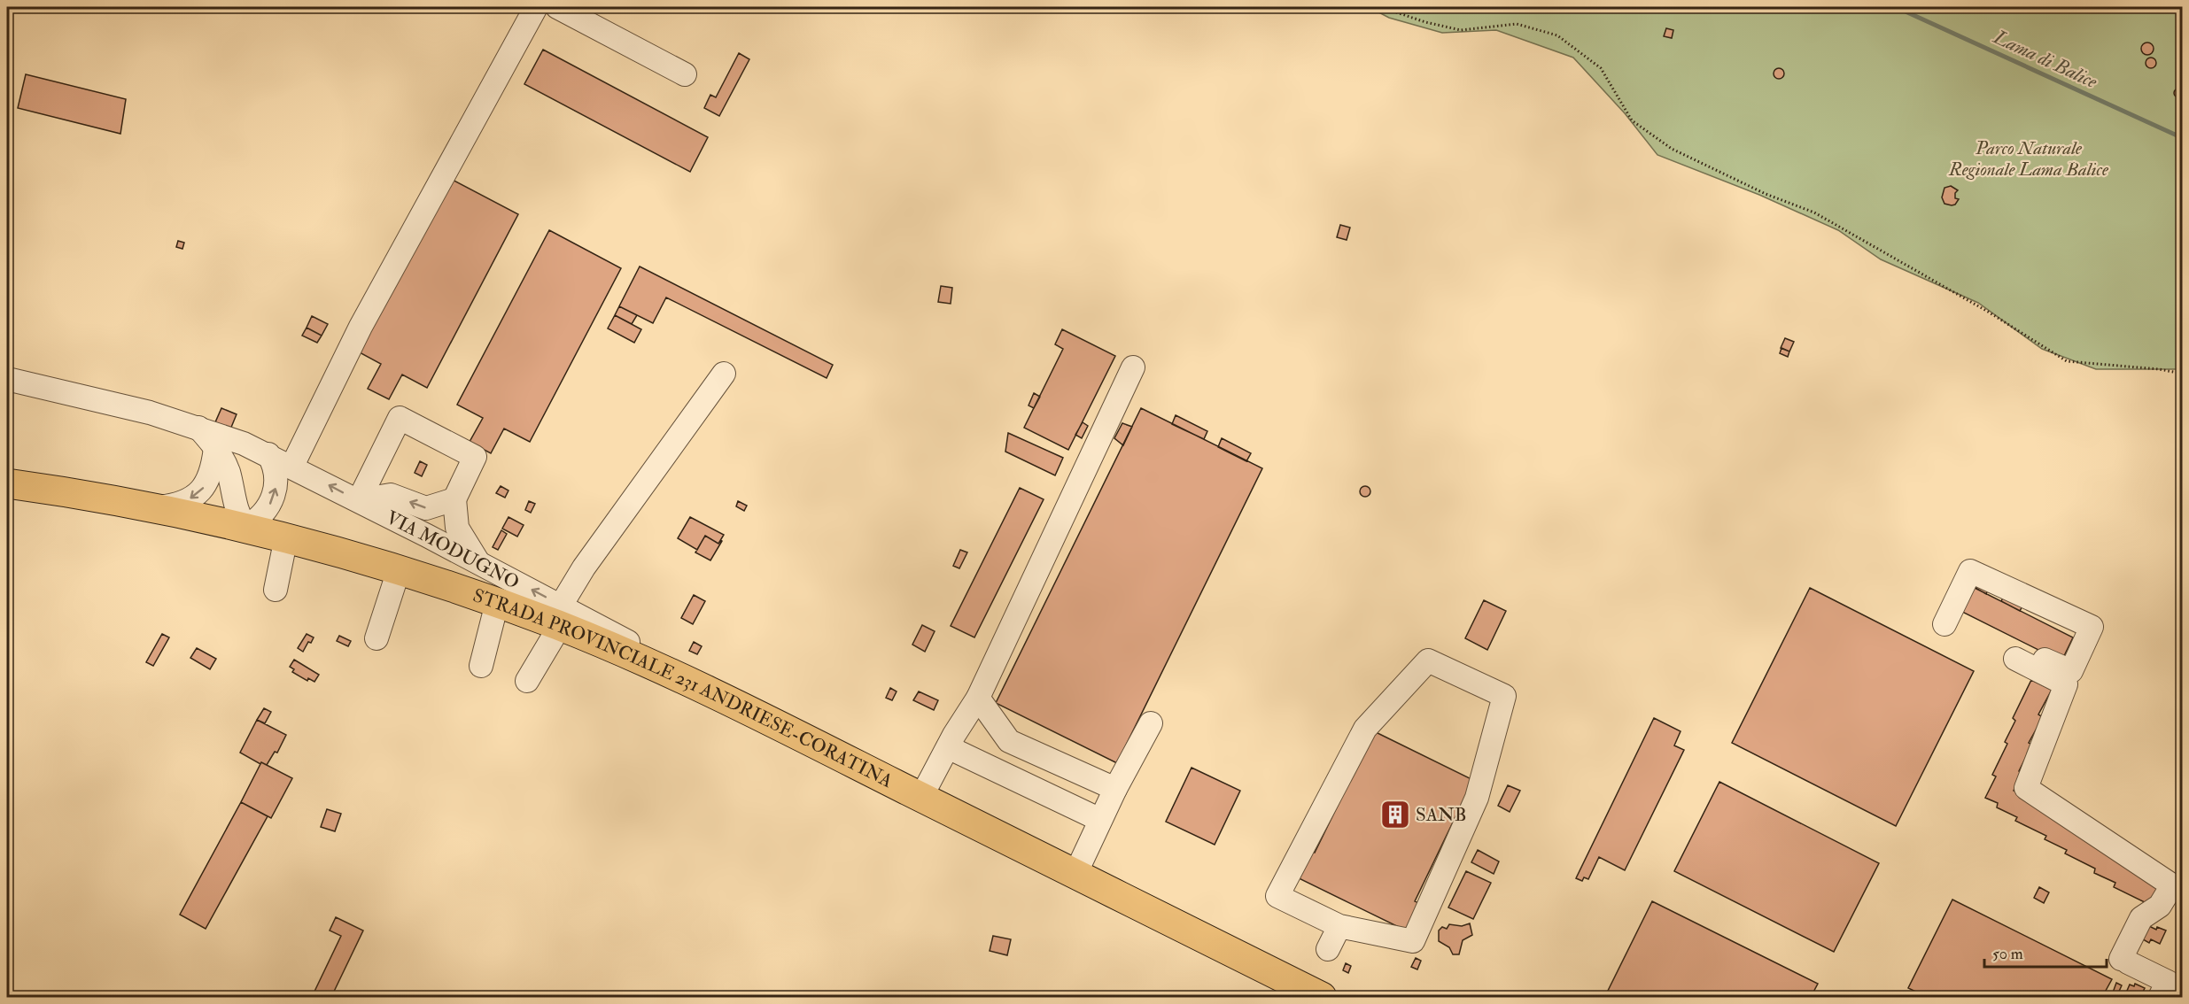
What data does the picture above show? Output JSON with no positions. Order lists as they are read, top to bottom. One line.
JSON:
{"streets":{"main road":["STRADA PROVINCIALE 231 ANDRIESE-CORATINA"],"street":["VIA MODUGNO"]},"crossings":[["VIA MODUGNO","STRADA PROVINCIALE 231 ANDRIESE-CORATINA"]],"water":["Lama di Balice"],"parks":["Parco Naturale Regionale Lama Balice"],"places":{"building":["SANB"]},"scale_bar":"50 m"}
